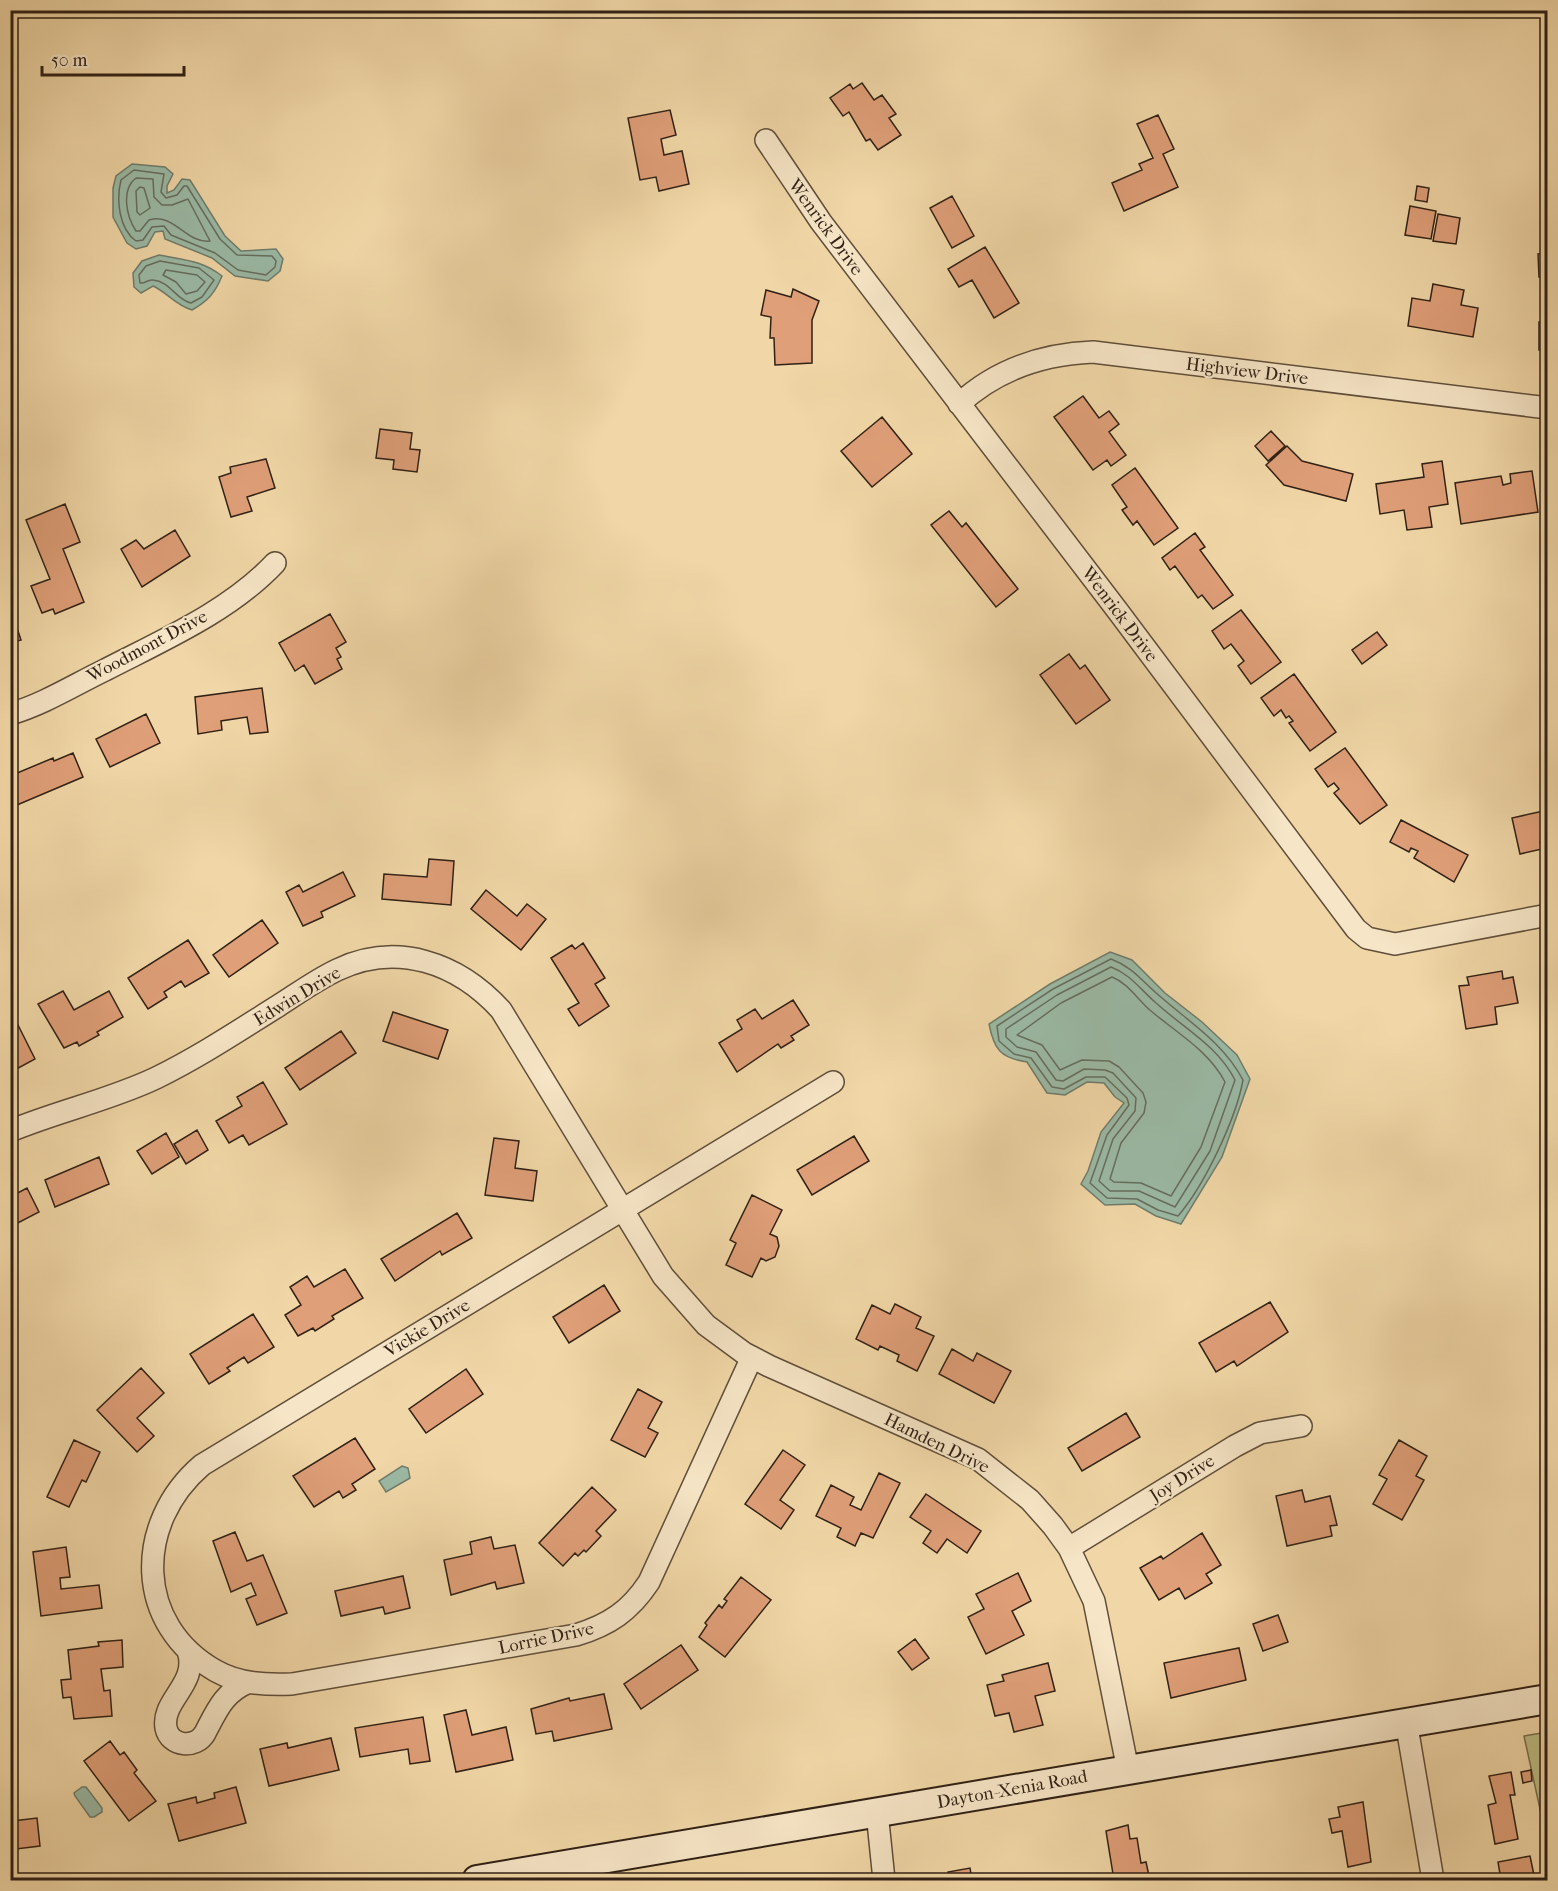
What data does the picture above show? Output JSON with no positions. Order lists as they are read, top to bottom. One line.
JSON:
{"streets":{"main road":["Dayton-Xenia Road"],"street":["Wenrick Drive","Highview Drive","Woodmont Drive","Edwin Drive","Vickie Drive","Hamden Drive","Joy Drive","Lorrie Drive"]},"crossings":[["Wenrick Drive","Highview Drive"],["Edwin Drive","Vickie Drive"],["Edwin Drive","Hamden Drive"],["Vickie Drive","Hamden Drive"],["Vickie Drive","Lorrie Drive"],["Hamden Drive","Joy Drive"],["Hamden Drive","Lorrie Drive"],["Hamden Drive","Dayton-Xenia Road"]],"scale_bar":"50 m"}
